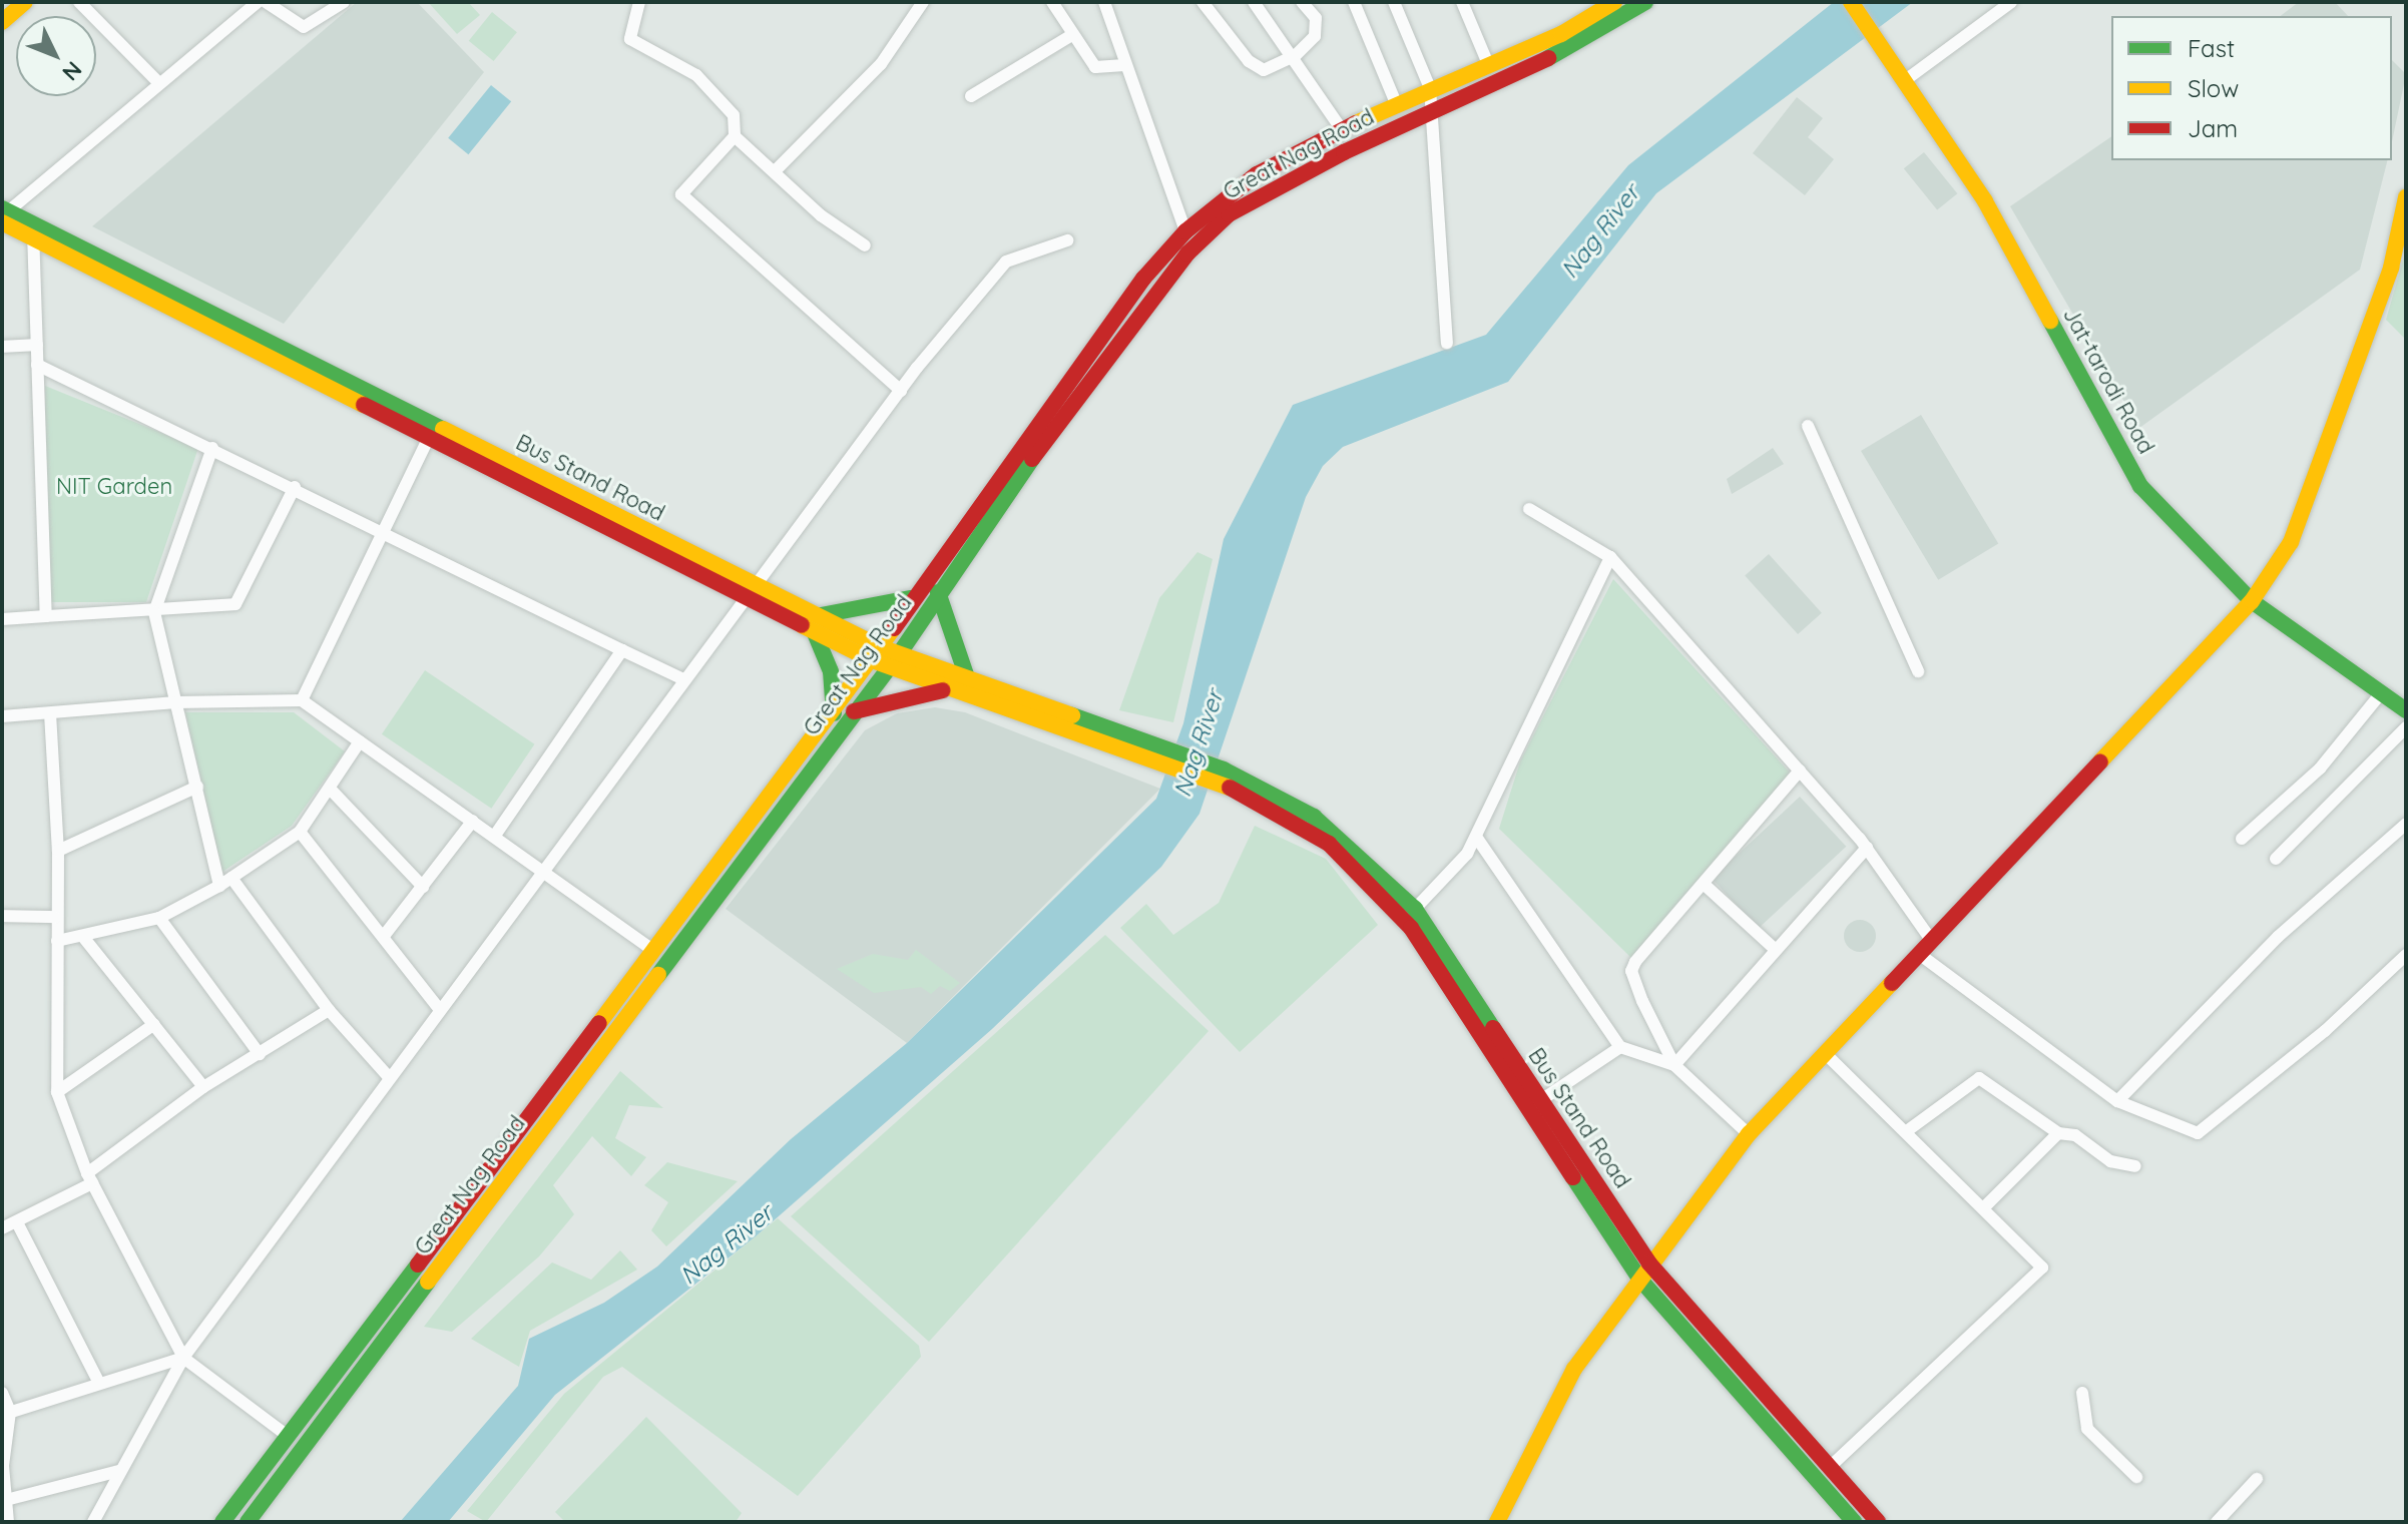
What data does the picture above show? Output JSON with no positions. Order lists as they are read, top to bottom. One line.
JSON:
{"streets":{"main road":["Great Nag Road","Jat-tarodi Road","Bus Stand Road"]},"crossings":[["Great Nag Road","Bus Stand Road"]],"water":["Nag River"],"parks":["NIT Garden"],"legend":["Fast","Slow","Jam"],"north":"bottom right"}
